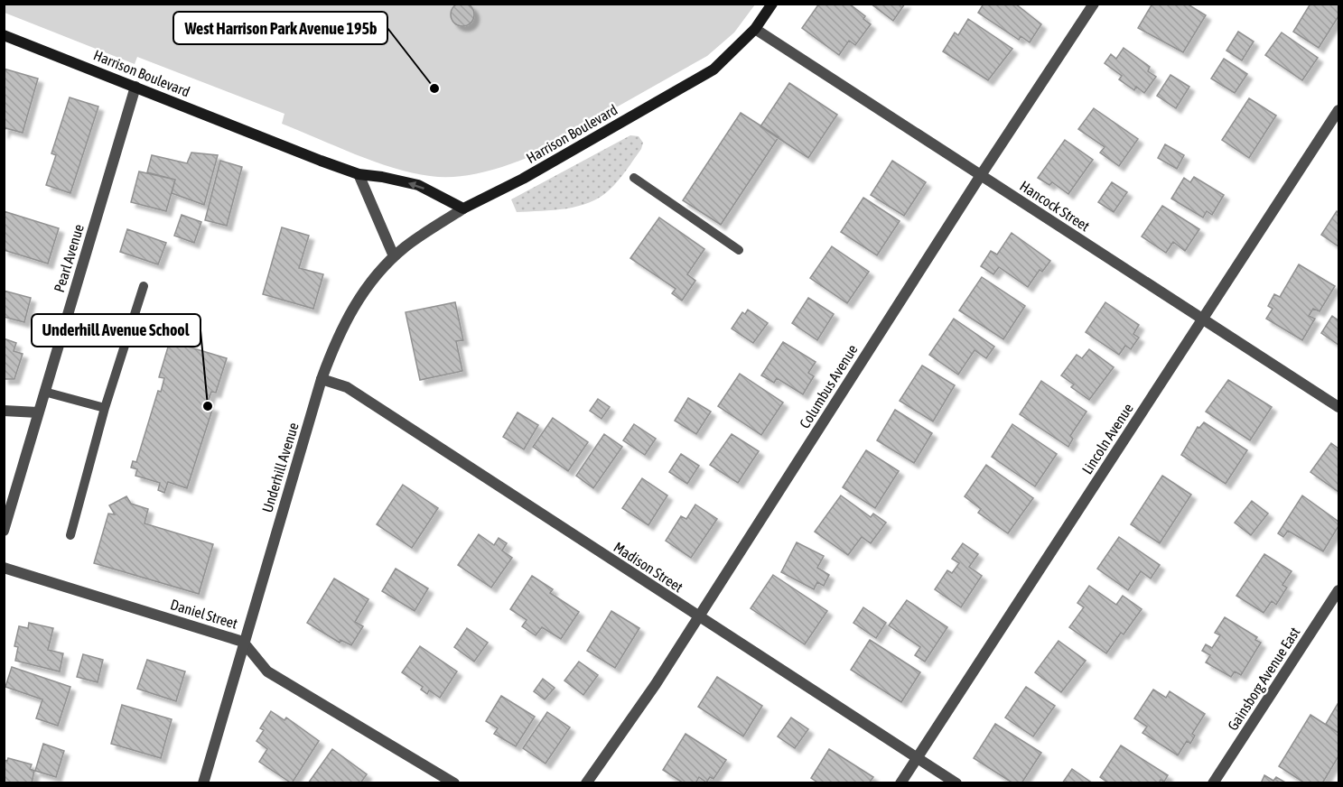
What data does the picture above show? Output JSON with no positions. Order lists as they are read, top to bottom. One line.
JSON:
{"streets":{"main road":["Harrison Boulevard"],"street":["Hancock Street","Pearl Avenue","Columbus Avenue","Lincoln Avenue","Underhill Avenue","Madison Street","Daniel Street","Gainsborg Avenue East"]},"crossings":[["Harrison Boulevard","Hancock Street"],["Harrison Boulevard","Pearl Avenue"],["Harrison Boulevard","Underhill Avenue"],["Hancock Street","Columbus Avenue"],["Hancock Street","Lincoln Avenue"],["Columbus Avenue","Madison Street"],["Lincoln Avenue","Madison Street"],["Underhill Avenue","Madison Street"],["Underhill Avenue","Daniel Street"]],"places":["West Harrison Park Avenue 195b","Underhill Avenue School"]}
